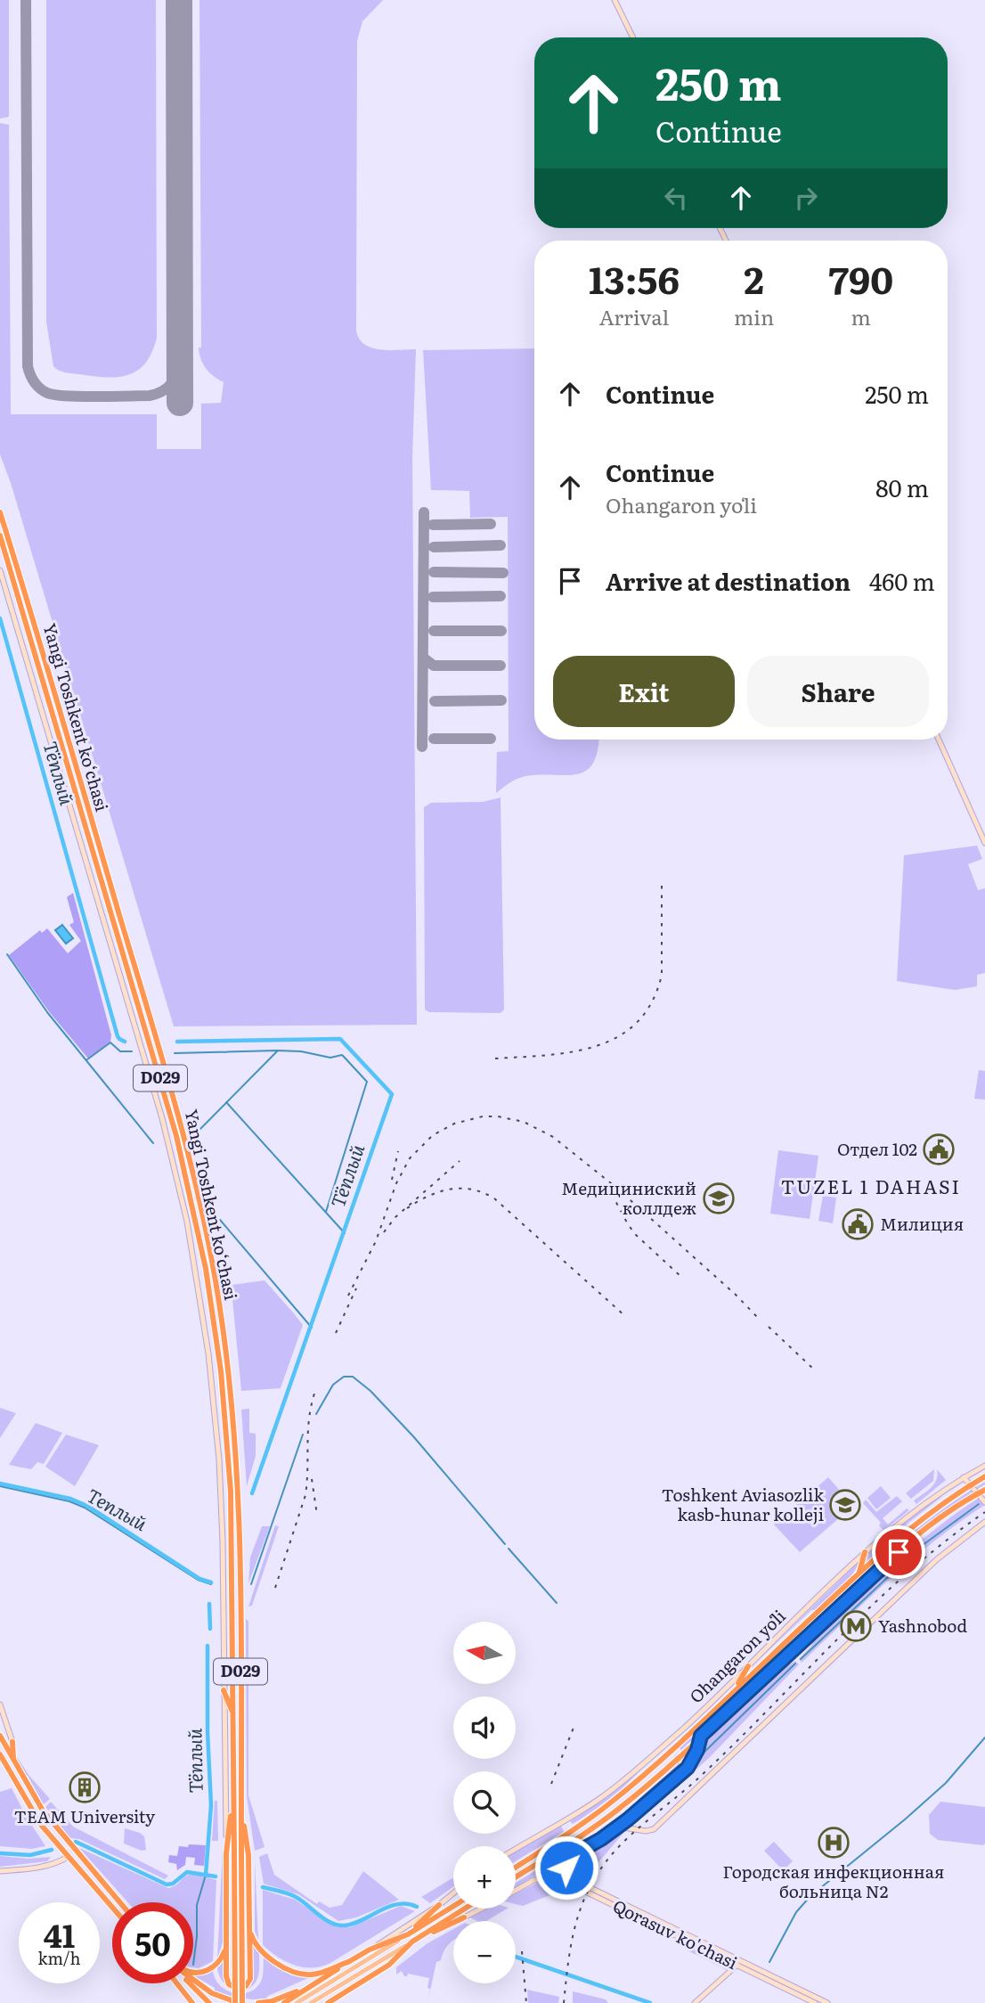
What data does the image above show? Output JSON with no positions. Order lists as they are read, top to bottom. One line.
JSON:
{"streets":{"highway":["Yangi Toshkent ko‘chasi","D029","Ohangaron yoʻli"],"main road":["Qorasuv ko'chasi"]},"crossings":[["Yangi Toshkent ko‘chasi","D029"]],"districts":["TUZEL 1 DAHASI"],"water":["Тёплый","Теплый"],"places":{"public building":["Отдел 102","Милиция"],"school or university":["Медициниский коллдеж","Toshkent Aviasozlik kasb-hunar kolleji"],"metro station":["Yashnobod"],"building":["TEAM University"],"hospital":["Городская инфекционная больница N2"]},"north":"left","page":{"turn":["250 m","Continue"],"eta":["13:56","Arrival","2","min","790","m"],"list":[{"name":"Continue","value":"250 m"},{"name":"Continue","note":"Ohangaron yoʻli","value":"80 m"},{"name":"Arrive at destination","value":"460 m"}],"buttons":["Exit","Share"],"map_buttons":["+","−"],"speed":"41 km/h","limit":"50"}}
